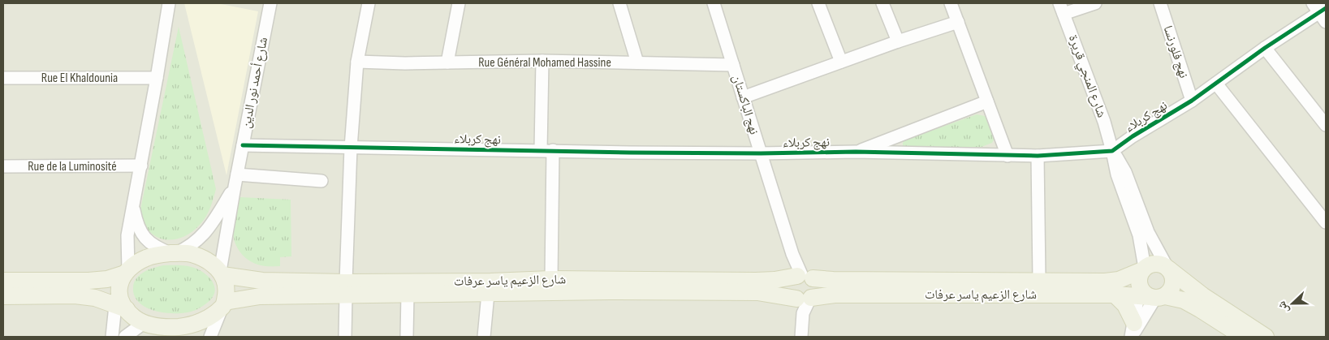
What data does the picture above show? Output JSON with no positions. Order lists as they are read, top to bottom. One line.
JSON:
{"streets":{"main road":["شارع الزعيم ياسر عرفات"],"street":["نهج فلورنسا","Rue Général Mohamed Hassine","شارع المنجي قريرة","Rue El Khaldounia","شارع أحمد نور الدين","نهج الباكستان","نهج كربلاء","Rue de la Luminosité"]},"crossings":[["نهج فلورنسا","نهج كربلاء"],["Rue Général Mohamed Hassine","نهج الباكستان"],["شارع المنجي قريرة","نهج كربلاء"],["شارع المنجي قريرة","شارع الزعيم ياسر عرفات"],["شارع أحمد نور الدين","نهج كربلاء"],["شارع أحمد نور الدين","شارع الزعيم ياسر عرفات"],["نهج الباكستان","نهج كربلاء"],["نهج الباكستان","شارع الزعيم ياسر عرفات"]],"north":"left"}
